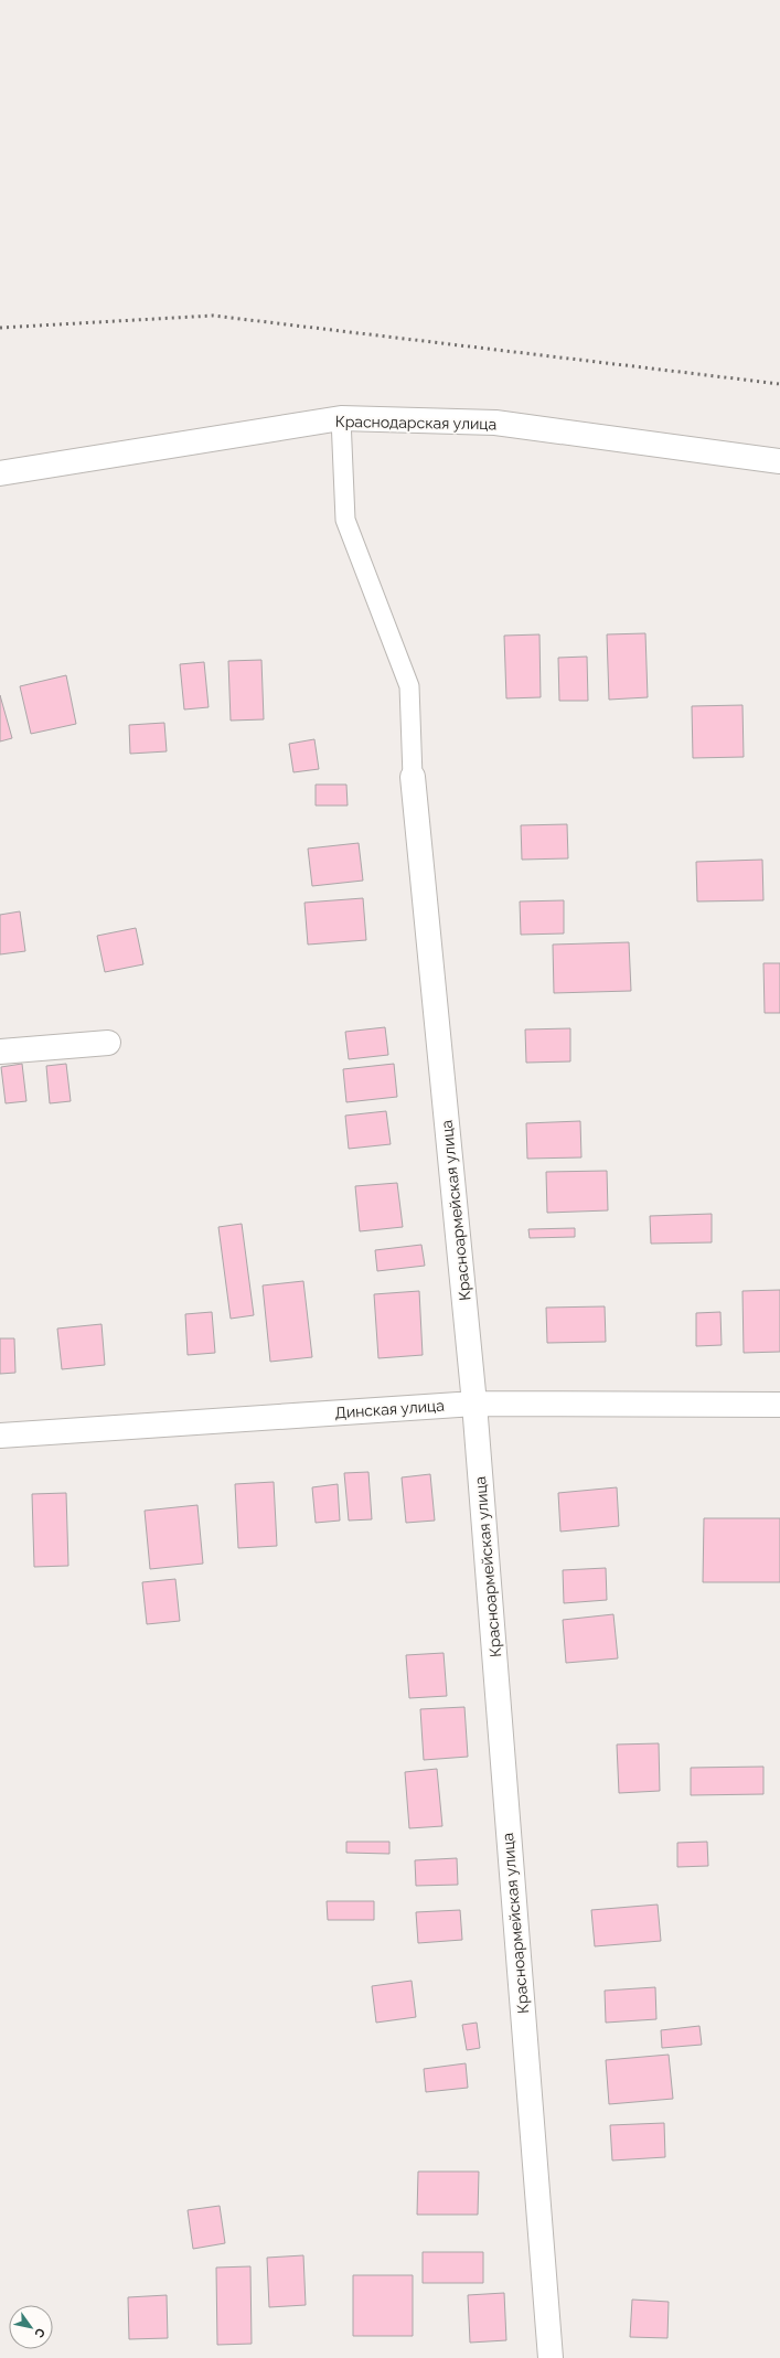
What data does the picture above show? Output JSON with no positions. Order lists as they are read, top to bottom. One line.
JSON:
{"streets":{"street":["Краснодарская улица","Красноармейская улица","Динская улица"]},"crossings":[["Красноармейская улица","Динская улица"]],"north":"bottom right"}
